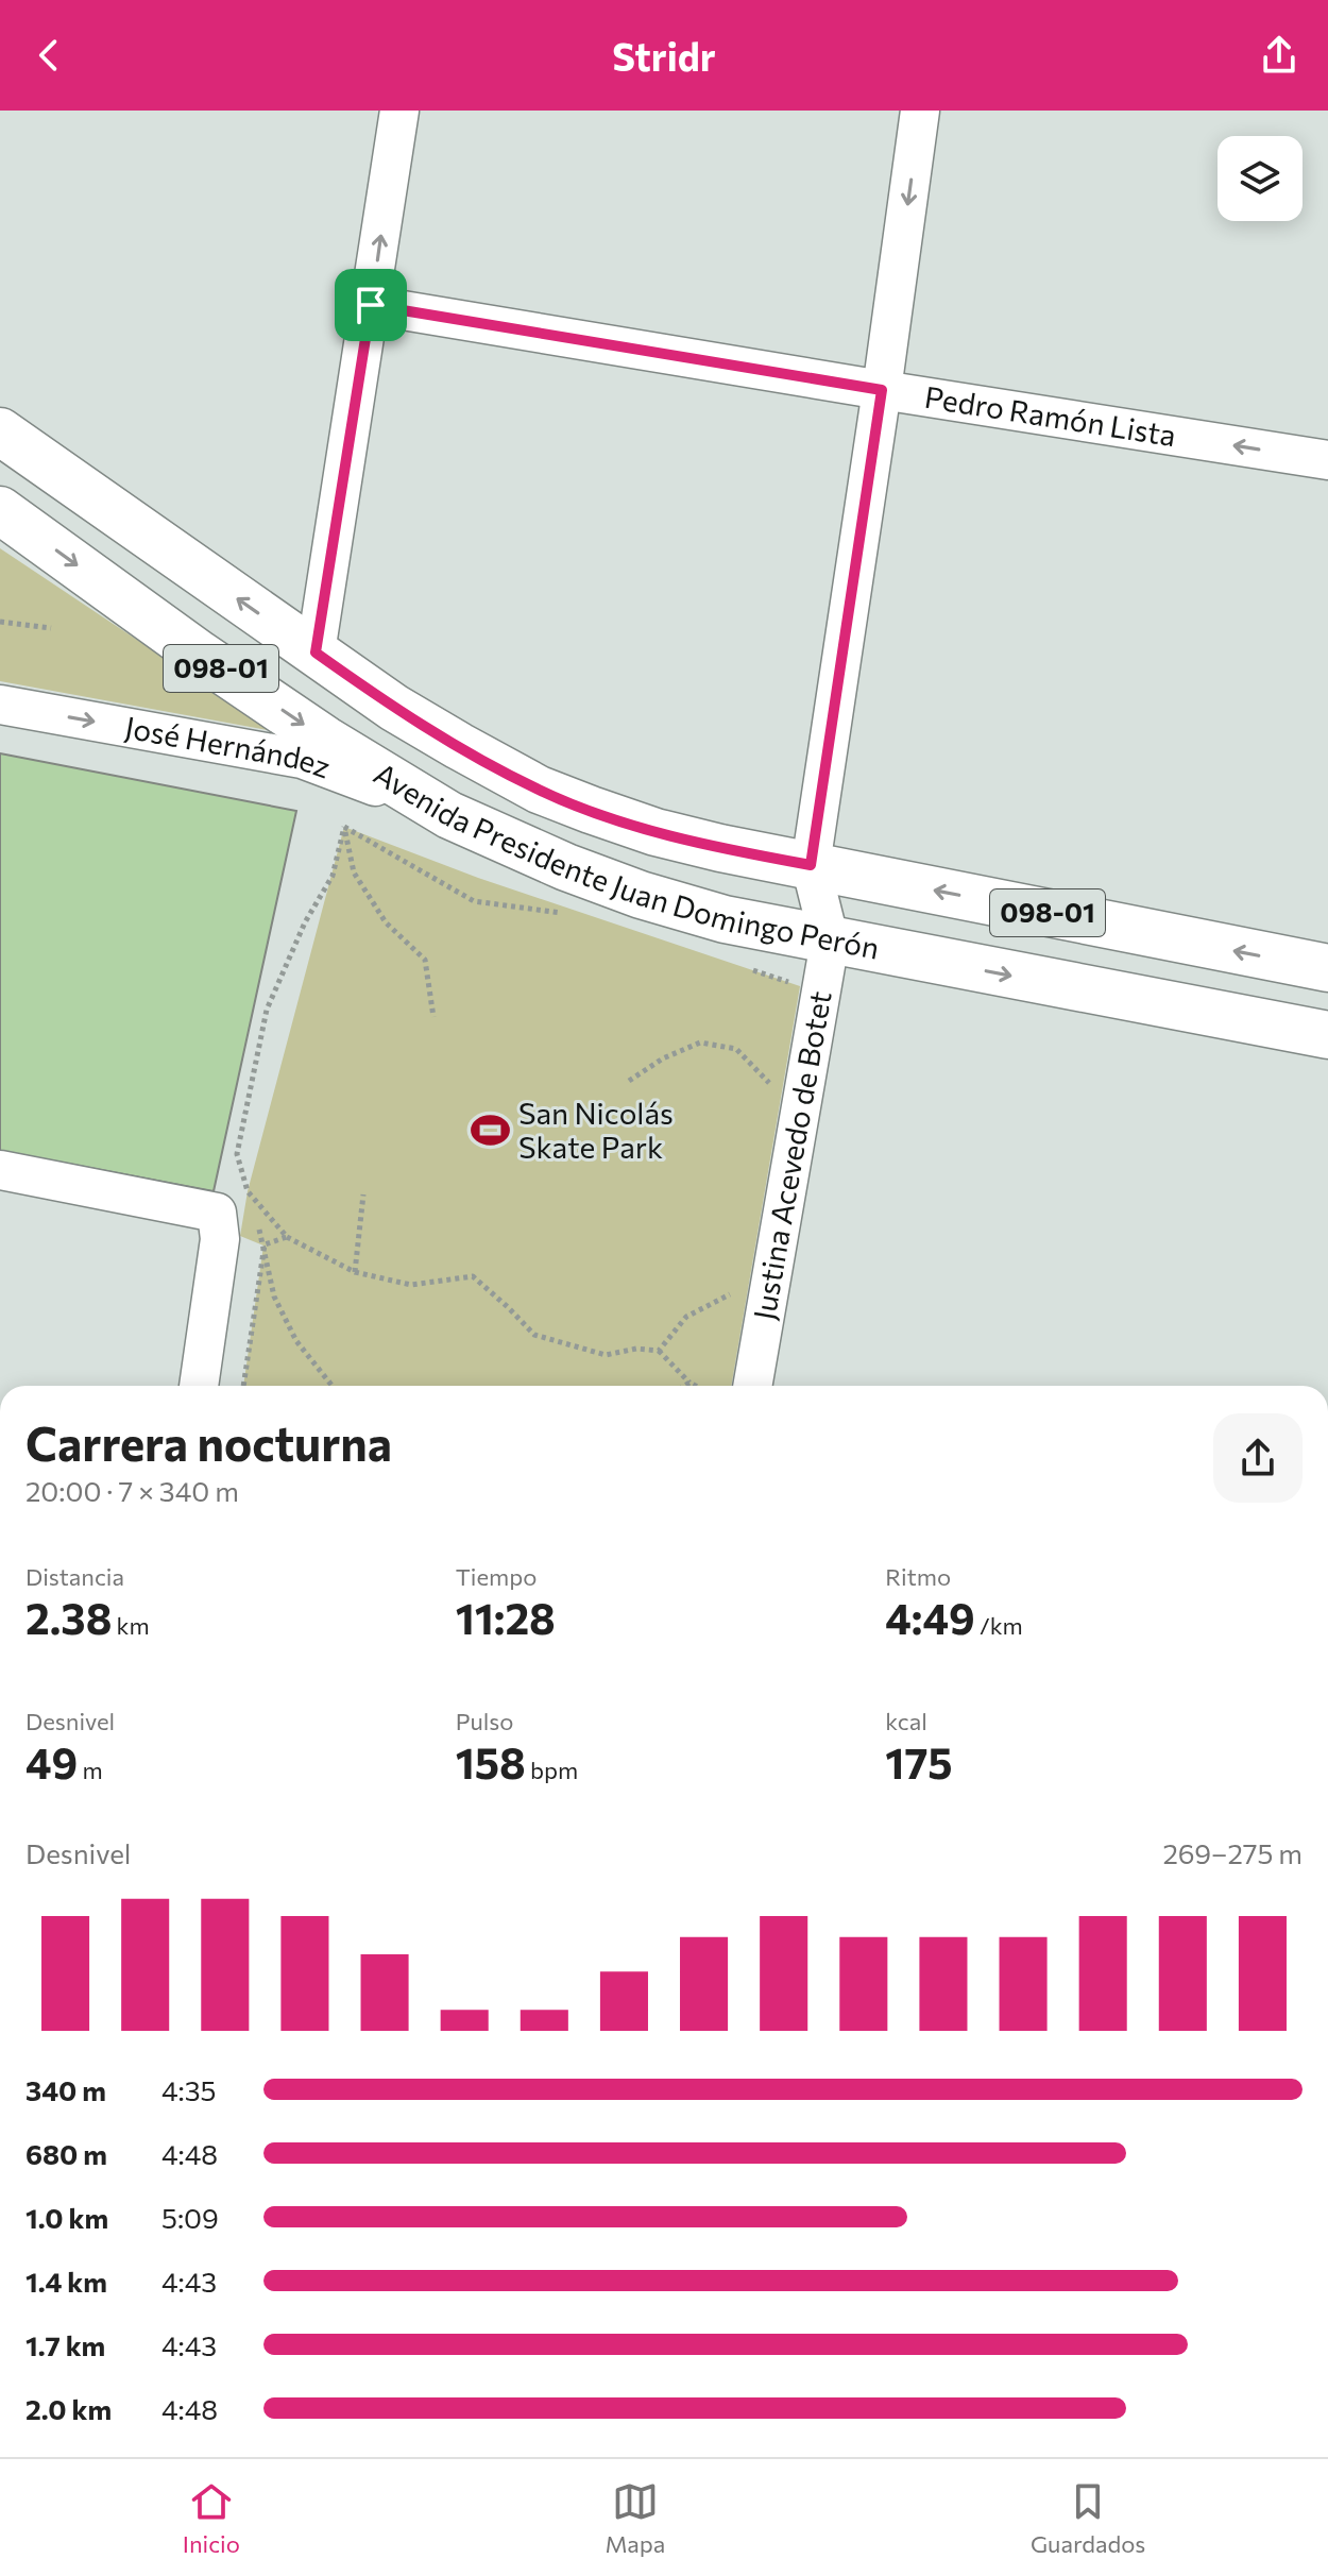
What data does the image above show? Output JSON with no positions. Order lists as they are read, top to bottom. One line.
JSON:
{"streets":{"main road":["098-01","Avenida Presidente Juan Domingo Perón"],"street":["Pedro Ramón Lista","José Hernández","Justina Acevedo de Botet"]},"crossings":[["Pedro Ramón Lista","Justina Acevedo de Botet"],["José Hernández","Avenida Presidente Juan Domingo Perón"],["Avenida Presidente Juan Domingo Perón","Justina Acevedo de Botet"]],"one_way":["Pedro Ramón Lista","José Hernández"],"places":{"sports":["San Nicolás Skate Park"]},"page":{"header":"Stridr","heading":["Carrera nocturna","20:00 · 7 × 340 m"],"stats":[["Distancia","2.38 km"],["Tiempo","11:28"],["Ritmo","4:49 /km"],["Desnivel","49 m"],["Pulso","158 bpm"],["kcal","175"]],"chart":["Desnivel","269–275 m"],"list":[{"name":"340 m","note":"4:35"},{"name":"680 m","note":"4:48"},{"name":"1.0 km","note":"5:09"},{"name":"1.4 km","note":"4:43"},{"name":"1.7 km","note":"4:43"},{"name":"2.0 km","note":"4:48"}],"tabs":["Inicio","Mapa","Guardados"]}}
